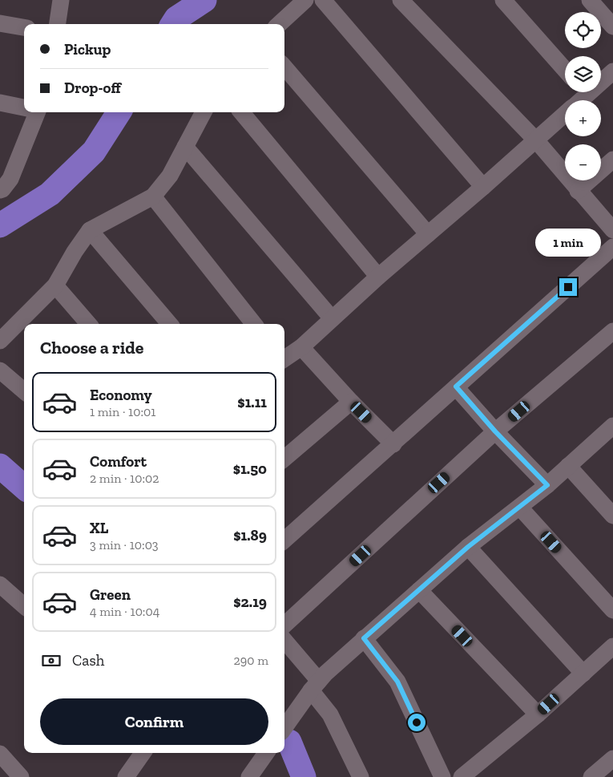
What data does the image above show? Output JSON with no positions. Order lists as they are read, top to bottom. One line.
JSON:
{"page":{"map_buttons":["+","−"],"banner":["Pickup","Drop-off"],"bubble":"1 min","heading":"Choose a ride","list":[{"name":"Economy","note":"1 min · 10:01","value":"$1.11"},{"name":"Comfort","note":"2 min · 10:02","value":"$1.50"},{"name":"XL","note":"3 min · 10:03","value":"$1.89"},{"name":"Green","note":"4 min · 10:04","value":"$2.19"}],"pay":["Cash","290 m"],"buttons":"Confirm"}}
